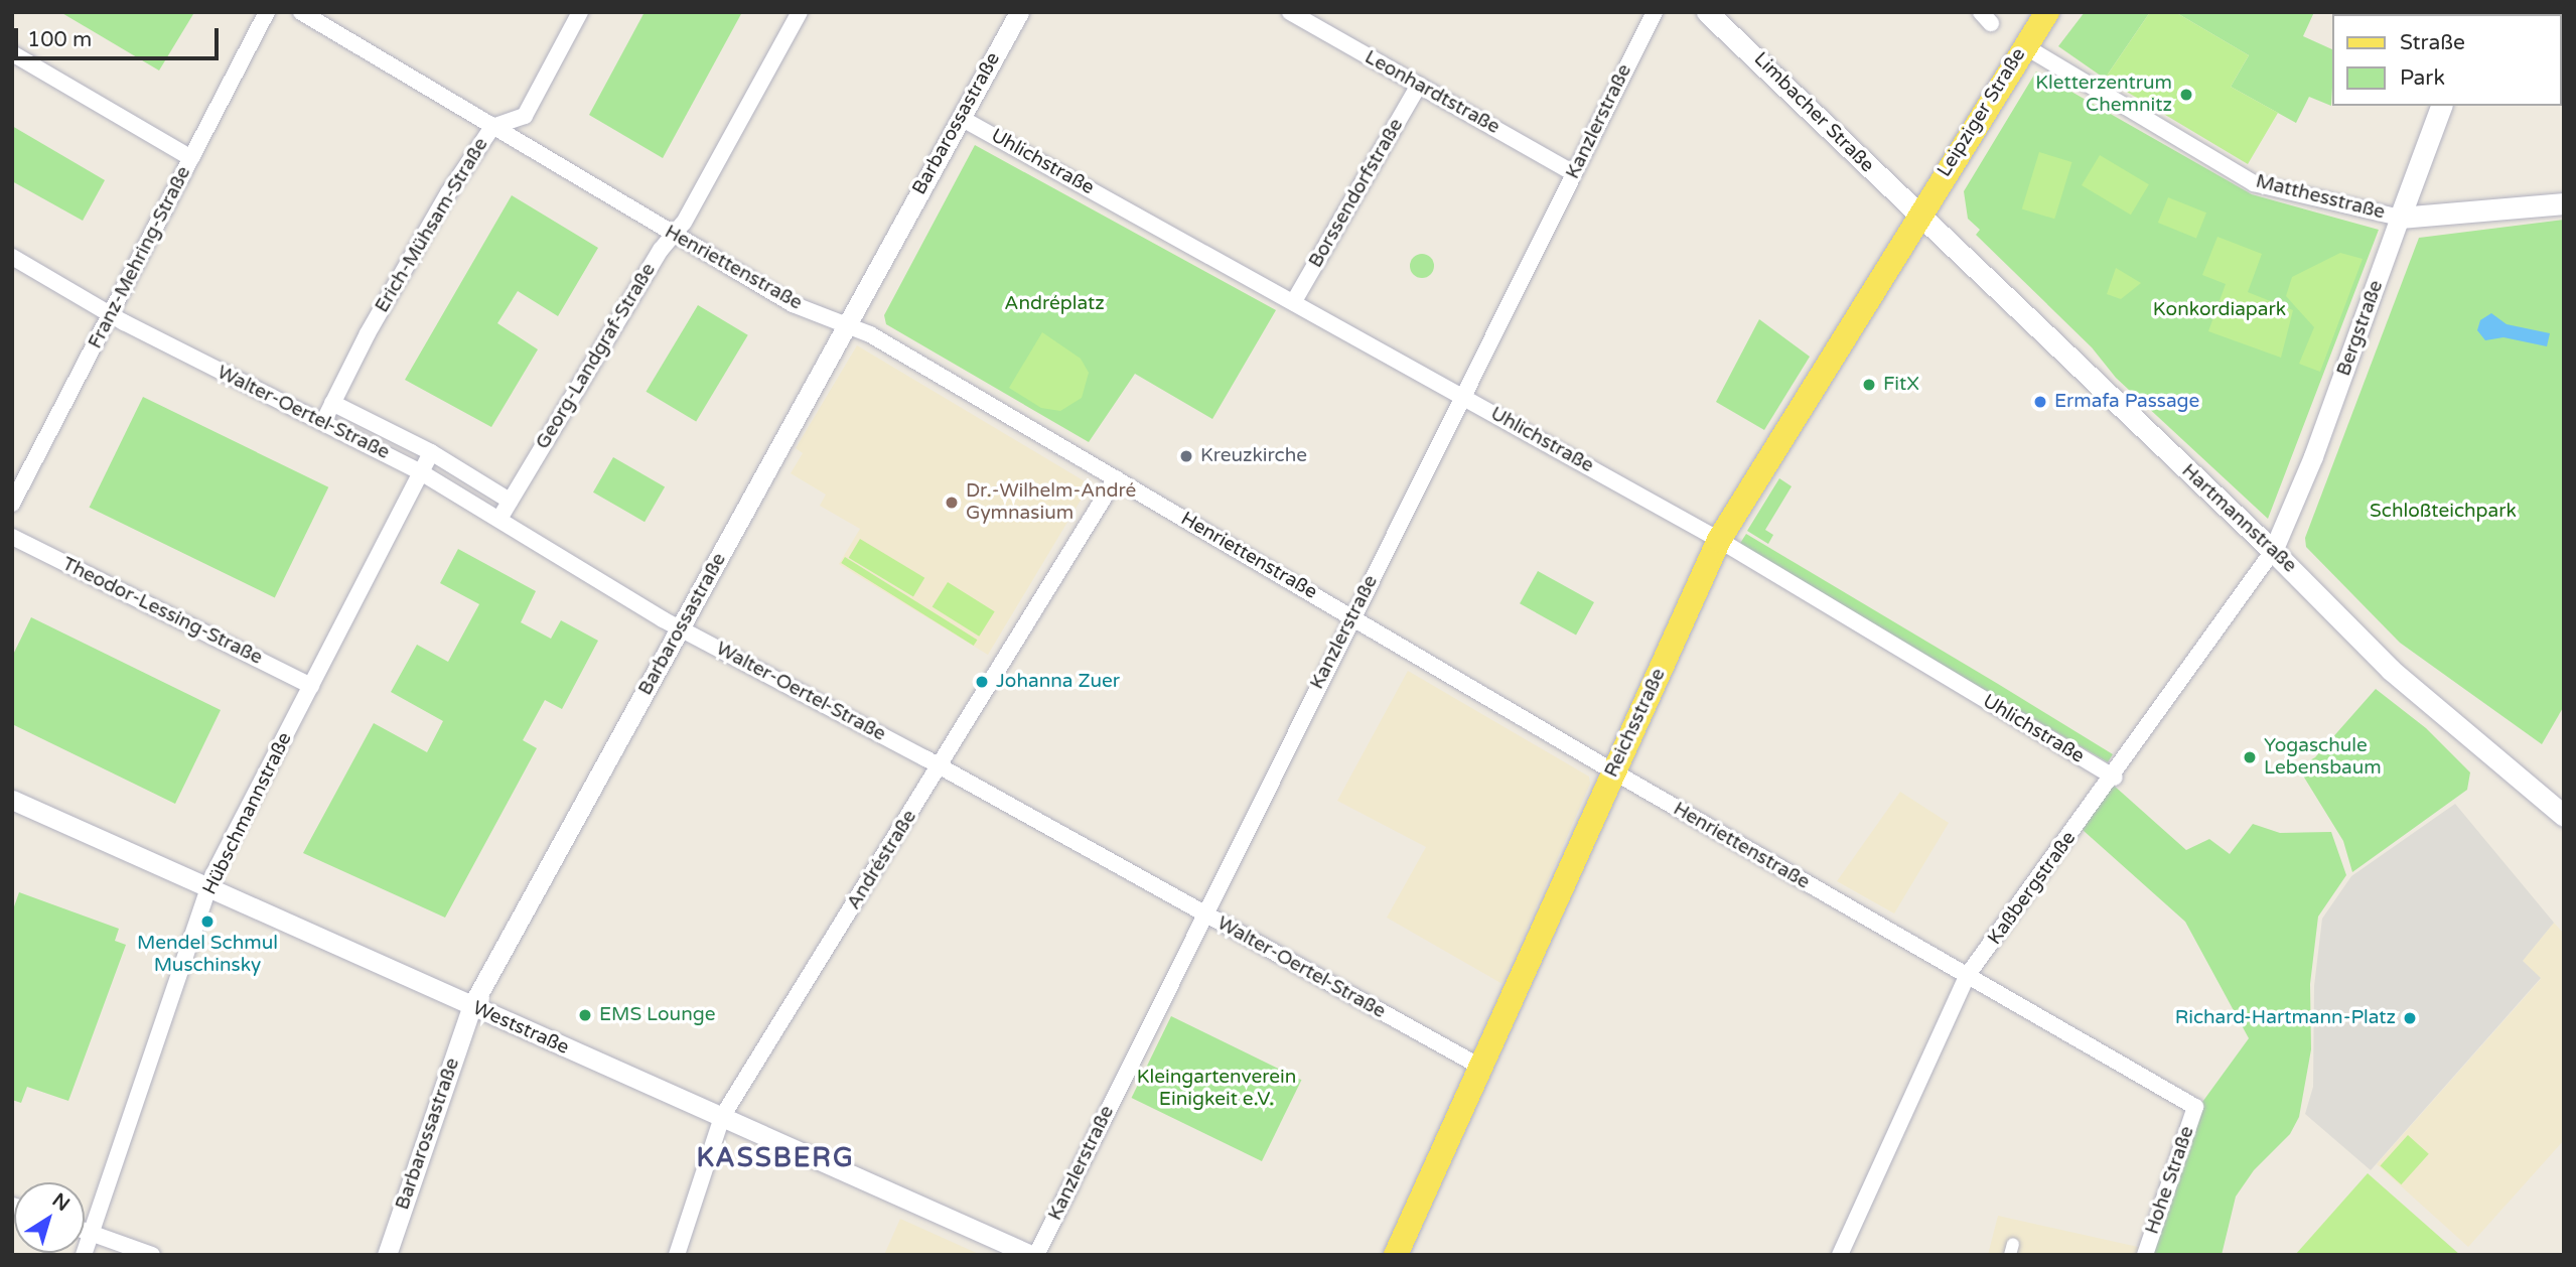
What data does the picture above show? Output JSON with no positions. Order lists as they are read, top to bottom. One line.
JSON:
{"streets":{"main road":["Limbacher Straße","Leipziger Straße","Bergstraße","Hartmannstraße","Reichsstraße"],"street":["Leonhardtstraße","Kanzlerstraße","Barbarossastraße","Uhlichstraße","Borssendorfstraße","Matthesstraße","Erich-Mühsam-Straße","Franz-Mehring-Straße","Henriettenstraße","Georg-Landgraf-Straße","Walter-Oertel-Straße","Theodor-Lessing-Straße","Hübschmannstraße","Andréstraße","Kaßbergstraße","Weststraße","Hohe Straße"]},"crossings":[["Leonhardtstraße","Kanzlerstraße"],["Leonhardtstraße","Borssendorfstraße"],["Limbacher Straße","Leipziger Straße"],["Limbacher Straße","Hartmannstraße"],["Limbacher Straße","Reichsstraße"],["Leipziger Straße","Matthesstraße"],["Leipziger Straße","Hartmannstraße"],["Leipziger Straße","Reichsstraße"],["Kanzlerstraße","Uhlichstraße"],["Kanzlerstraße","Henriettenstraße"],["Kanzlerstraße","Walter-Oertel-Straße"],["Barbarossastraße","Uhlichstraße"],["Barbarossastraße","Henriettenstraße"],["Barbarossastraße","Walter-Oertel-Straße"],["Barbarossastraße","Weststraße"],["Uhlichstraße","Borssendorfstraße"],["Uhlichstraße","Reichsstraße"],["Uhlichstraße","Kaßbergstraße"],["Matthesstraße","Bergstraße"],["Erich-Mühsam-Straße","Henriettenstraße"],["Erich-Mühsam-Straße","Walter-Oertel-Straße"],["Franz-Mehring-Straße","Walter-Oertel-Straße"],["Henriettenstraße","Georg-Landgraf-Straße"],["Henriettenstraße","Reichsstraße"],["Henriettenstraße","Andréstraße"],["Henriettenstraße","Kaßbergstraße"],["Henriettenstraße","Hohe Straße"],["Bergstraße","Hartmannstraße"],["Bergstraße","Kaßbergstraße"],["Georg-Landgraf-Straße","Walter-Oertel-Straße"],["Walter-Oertel-Straße","Reichsstraße"],["Walter-Oertel-Straße","Hübschmannstraße"],["Walter-Oertel-Straße","Andréstraße"],["Hartmannstraße","Reichsstraße"],["Hartmannstraße","Kaßbergstraße"],["Theodor-Lessing-Straße","Hübschmannstraße"],["Hübschmannstraße","Weststraße"],["Andréstraße","Weststraße"]],"districts":["KASSBERG"],"parks":["Andréplatz","Konkordiapark","Schloßteichpark","Kleingartenverein Einigkeit e.V."],"places":["Kletterzentrum Chemnitz","FitX","Ermafa Passage","Kreuzkirche","Dr.-Wilhelm-André Gymnasium","Johanna Zuer","Yogaschule Lebensbaum","Mendel Schmul Muschinsky","EMS Lounge","Richard-Hartmann-Platz"],"legend":["Straße","Park"],"scale_bar":"100 m","north":"top right"}
